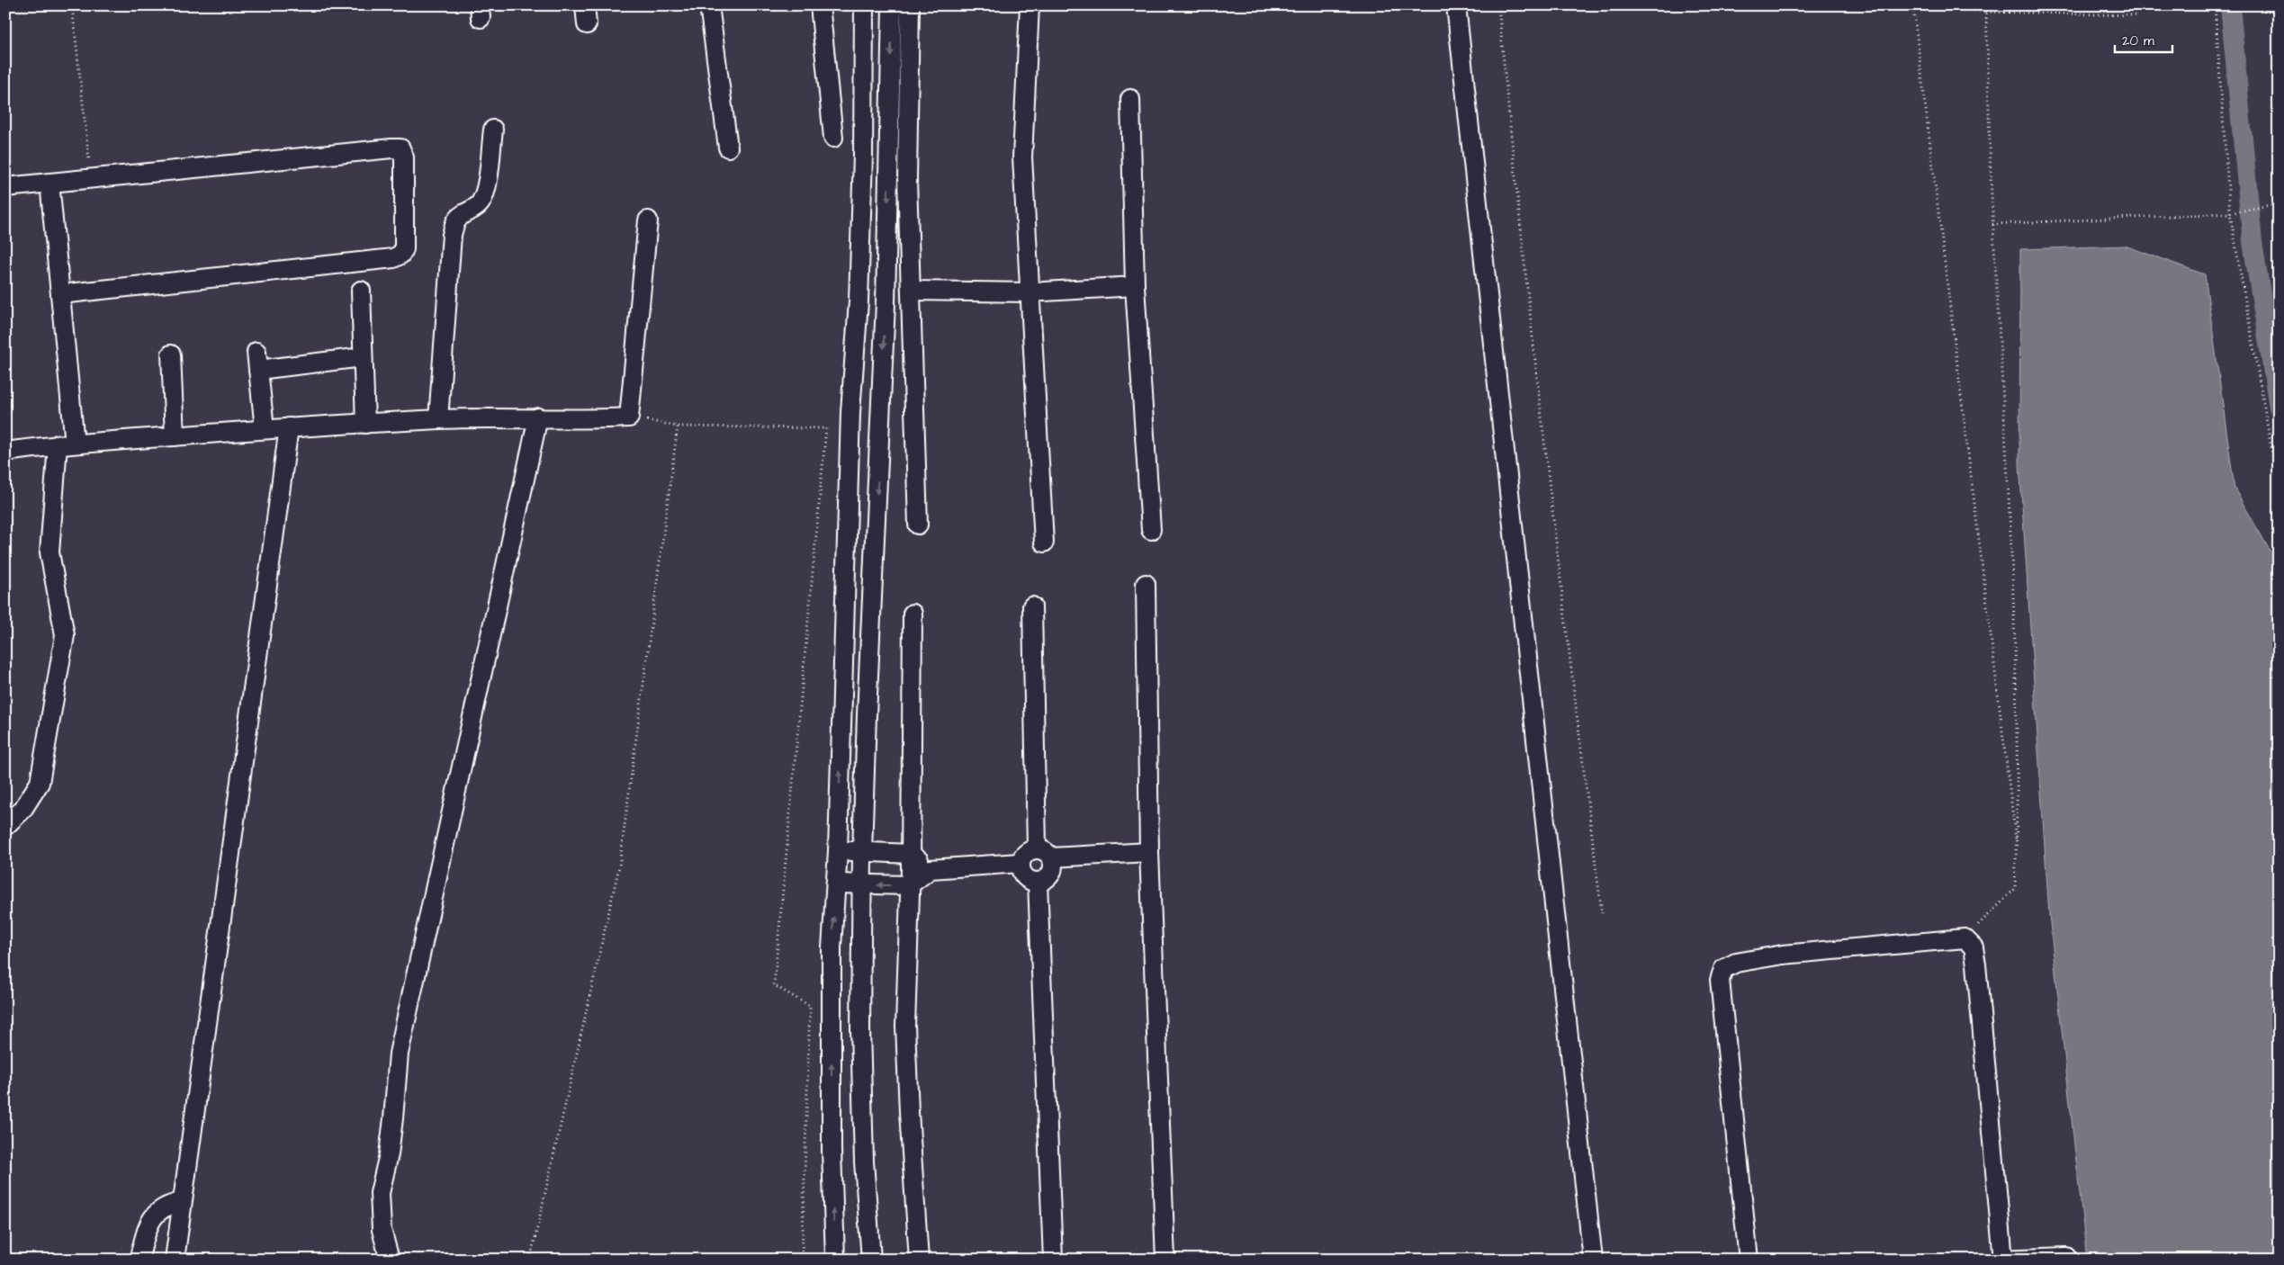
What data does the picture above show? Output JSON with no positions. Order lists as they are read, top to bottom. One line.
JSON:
{"scale_bar":"20 m"}
